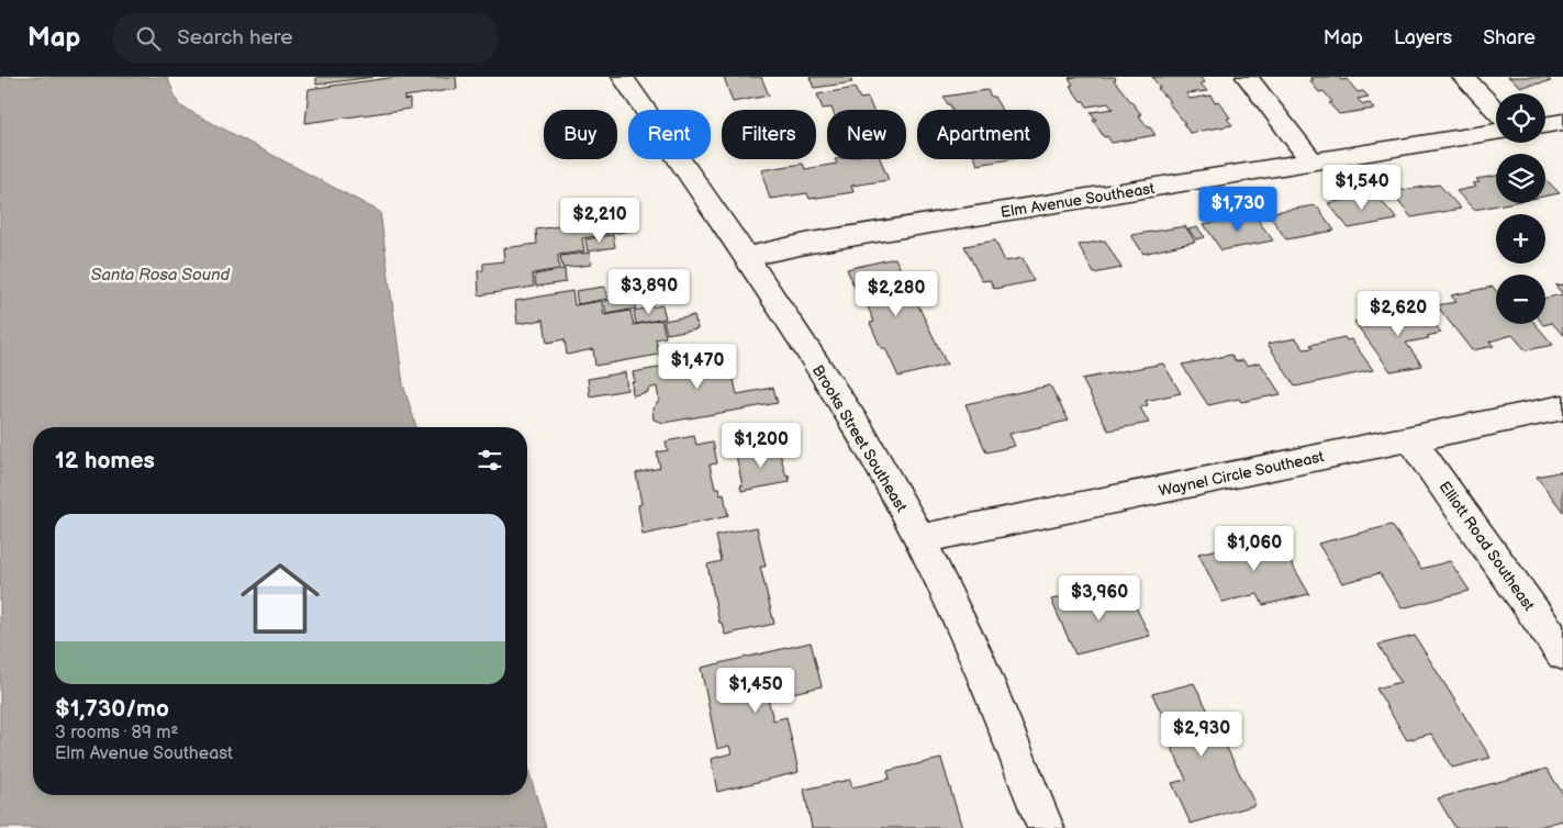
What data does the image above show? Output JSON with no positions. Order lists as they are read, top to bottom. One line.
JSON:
{"streets":{"street":["Elm Avenue Southeast","Brooks Street Southeast","Waynel Circle Southeast","Elliott Road Southeast"]},"crossings":[["Elm Avenue Southeast","Brooks Street Southeast"],["Brooks Street Southeast","Waynel Circle Southeast"],["Waynel Circle Southeast","Elliott Road Southeast"]],"water":["Santa Rosa Sound"],"page":{"header":"Map","search":"Search here","nav":["Map","Layers","Share"],"map_buttons":["+","−"],"chip":["Buy","Rent","Filters","New","Apartment"],"price":["$1,540","$1,730","$2,210","$3,890","$2,280","$2,620","$1,470","$1,200","$1,060","$3,960","$1,450","$2,930"],"heading":"12 homes","list":[{"name":"$1,730/mo","note":"3 rooms · 89 m² · Elm Avenue Southeast"}]}}
